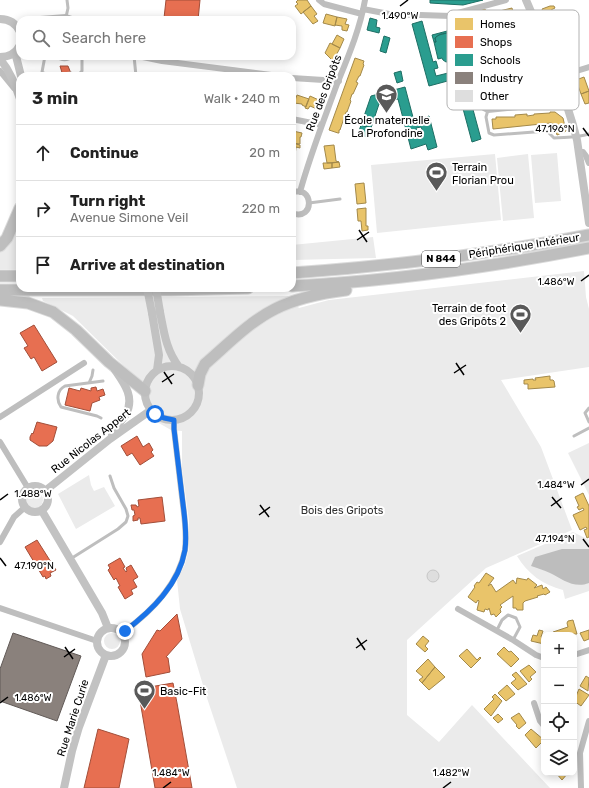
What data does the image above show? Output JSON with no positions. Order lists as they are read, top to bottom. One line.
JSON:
{"streets":{"highway":["Périphérique Intérieur","N 844"],"street":["Rue des Gripôts","Rue Nicolas Appert","Rue Marie Curie"]},"parks":["Bois des Gripots"],"places":{"school or university":["École maternelle La Profondine"],"sports":["Terrain Florian Prou","Terrain de foot des Gripôts 2","Basic-Fit"]},"legend":["Homes","Shops","Schools","Industry","Other"],"page":{"search":"Search here","heading":["3 min","Walk · 240 m"],"list":[["Continue","20 m"],["Turn right","Avenue Simone Veil","220 m"],"Arrive at destination"],"map_buttons":["+","−"]},"coordinates":["1.490°W","47.196°N","1.486°W","1.484°W","1.488°W","47.194°N","47.190°N","1.482°W"]}
